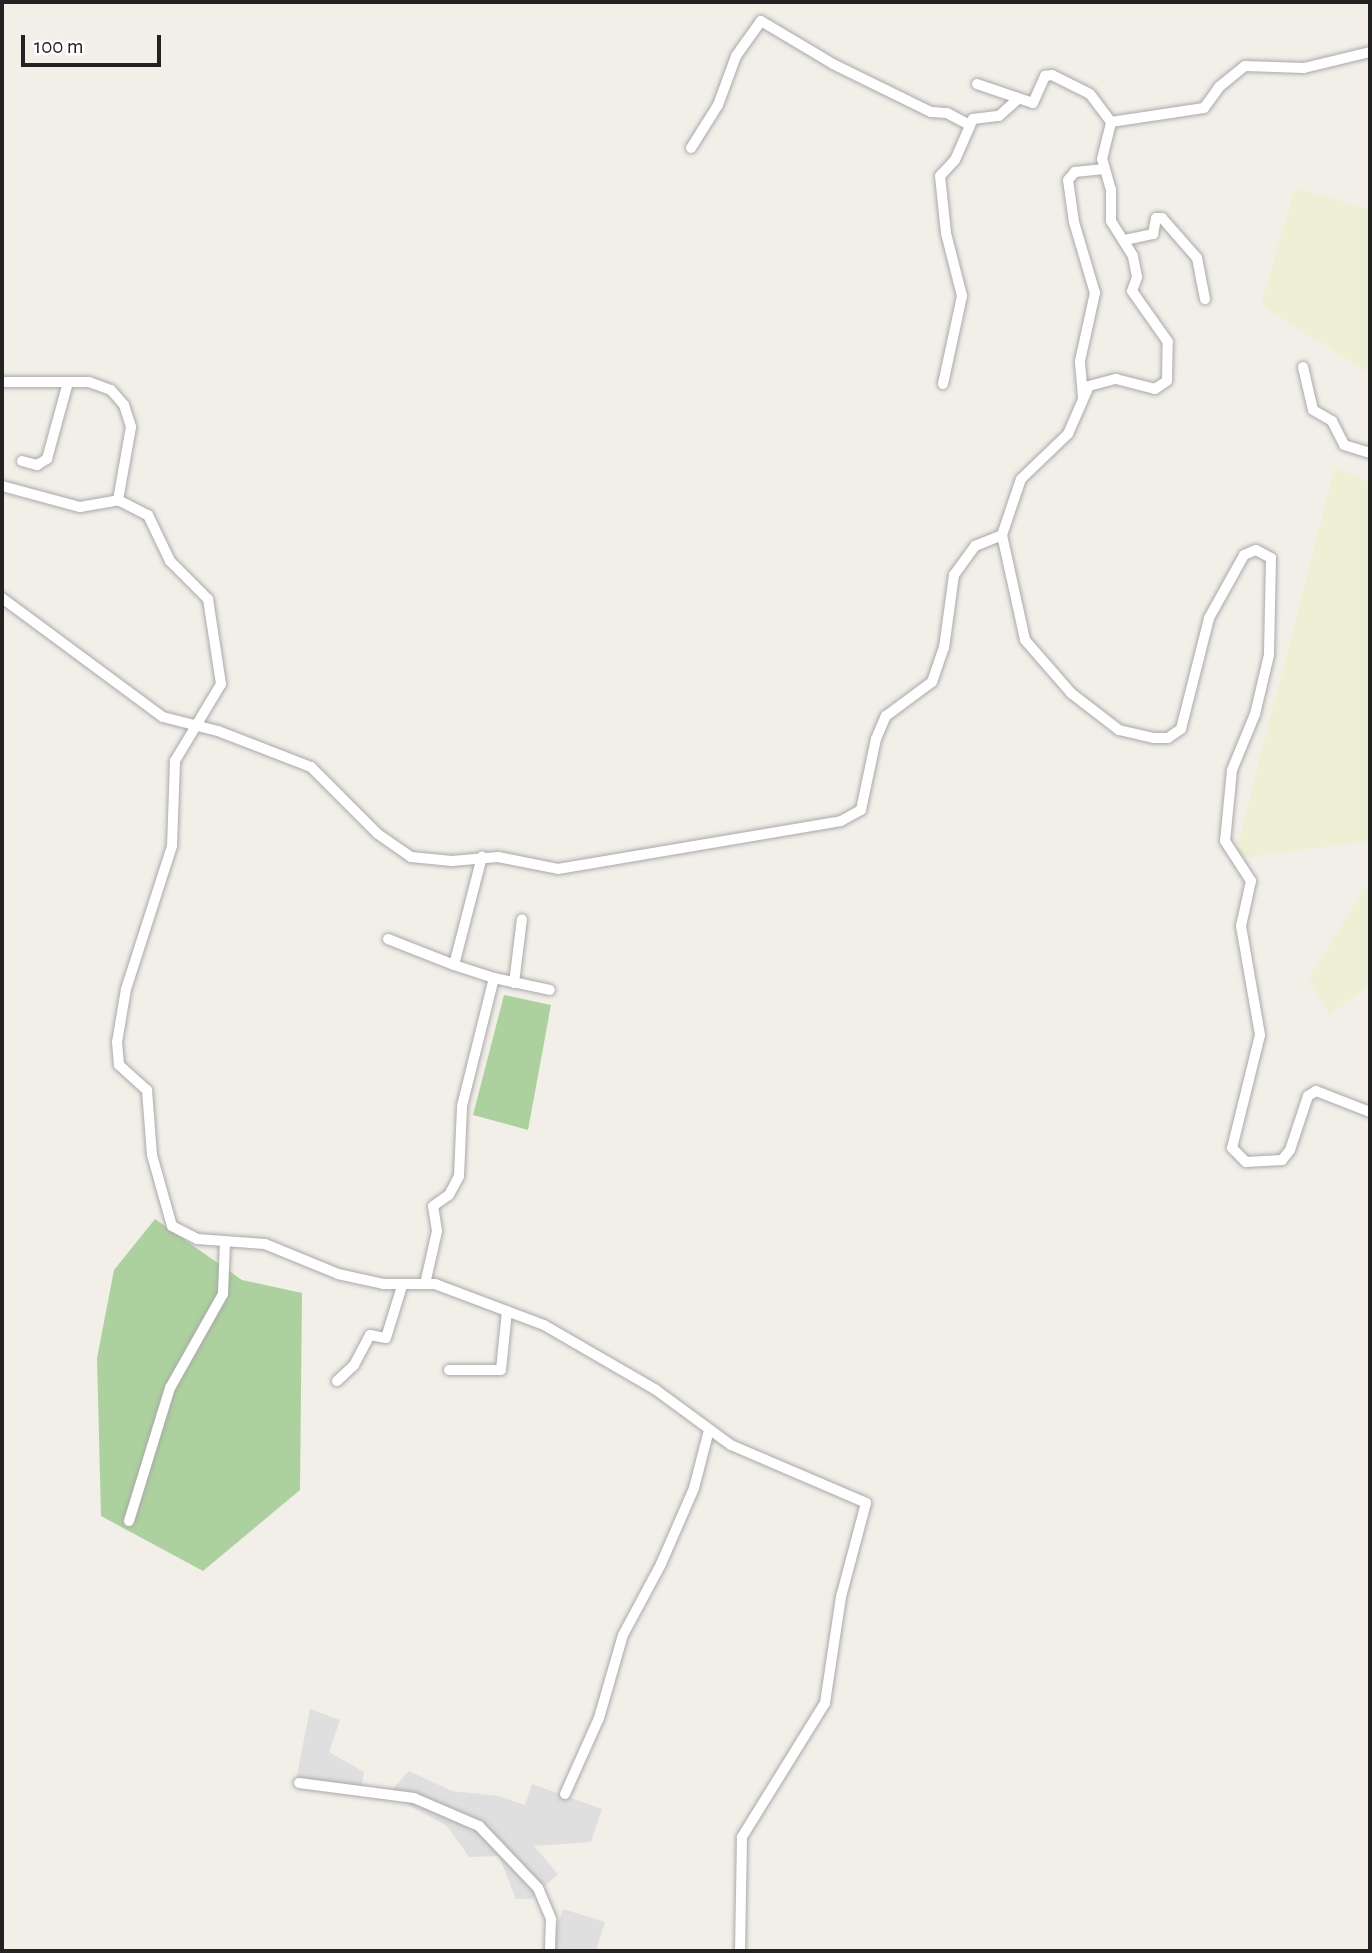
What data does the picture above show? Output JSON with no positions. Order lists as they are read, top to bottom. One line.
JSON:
{"scale_bar":"100 m"}
